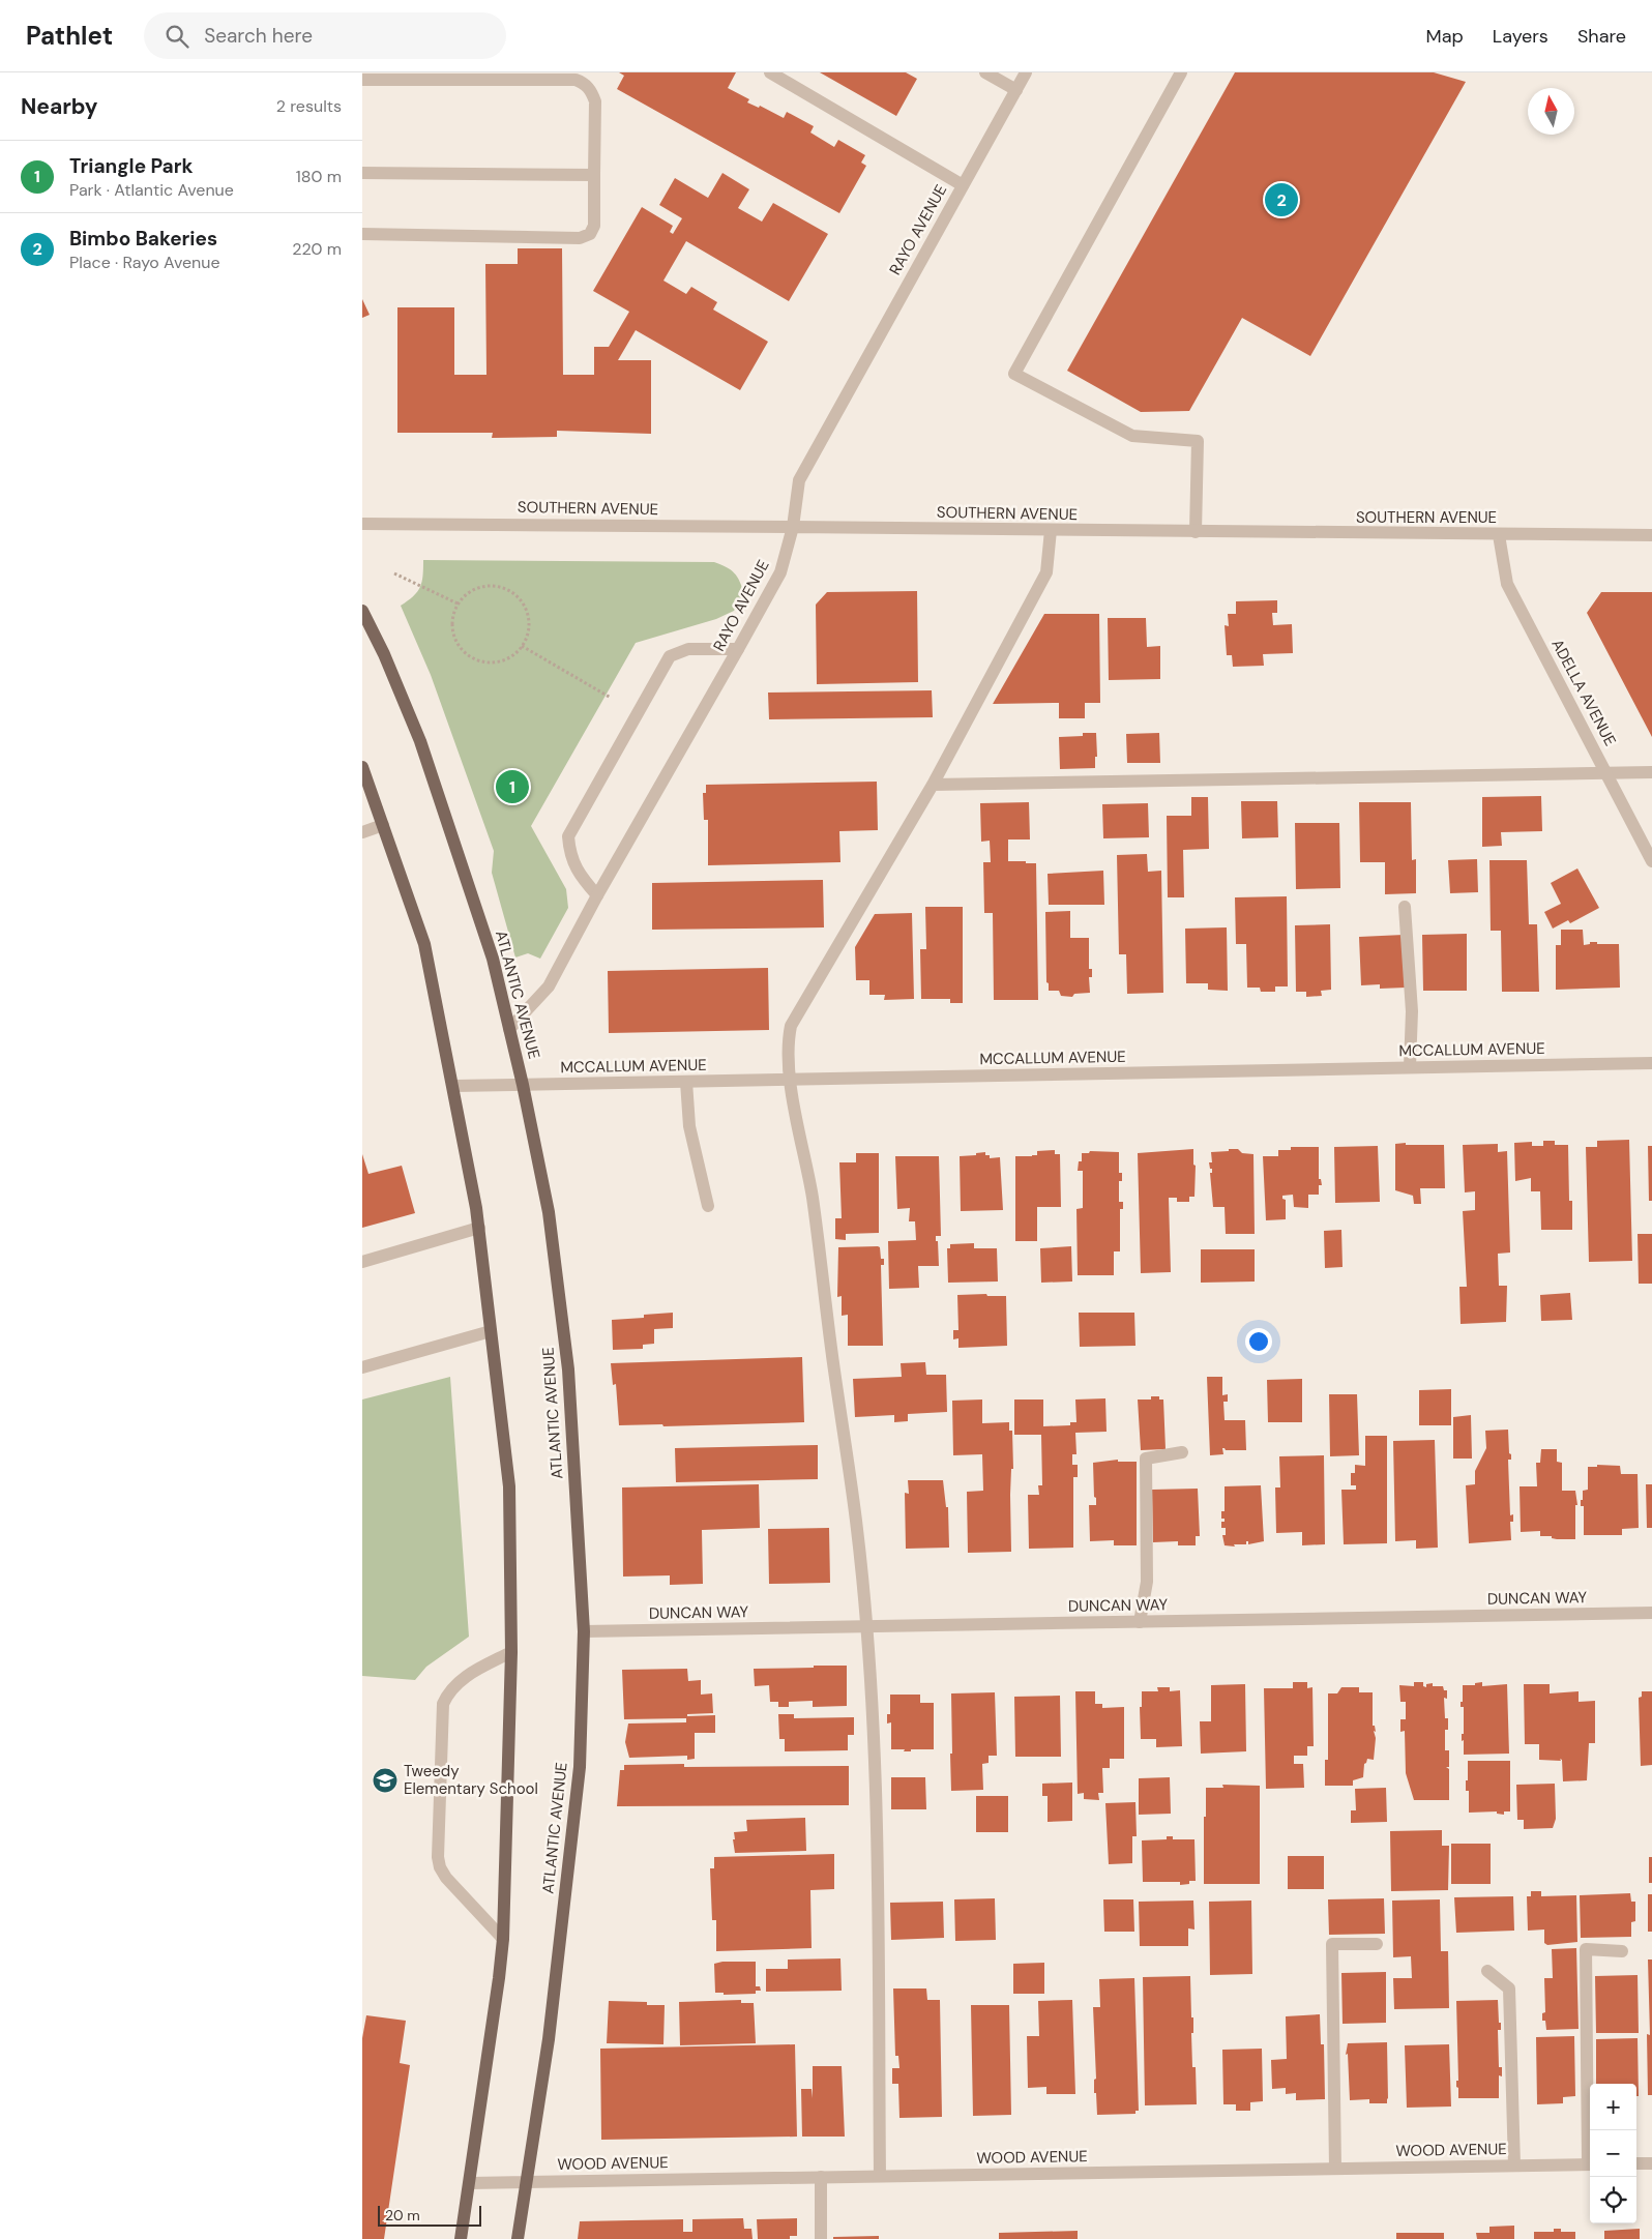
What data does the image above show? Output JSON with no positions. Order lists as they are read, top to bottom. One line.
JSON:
{"streets":{"main road":["ATLANTIC AVENUE"],"street":["RAYO AVENUE","SOUTHERN AVENUE","ADELLA AVENUE","MCCALLUM AVENUE","DUNCAN WAY","WOOD AVENUE"]},"crossings":[["RAYO AVENUE","SOUTHERN AVENUE"],["RAYO AVENUE","ATLANTIC AVENUE"],["SOUTHERN AVENUE","ADELLA AVENUE"],["ATLANTIC AVENUE","MCCALLUM AVENUE"],["ATLANTIC AVENUE","DUNCAN WAY"],["ATLANTIC AVENUE","WOOD AVENUE"]],"places":{"school or university":["Tweedy Elementary School"]},"scale_bar":"20 m","north":"top","page":{"header":"Pathlet","search":"Search here","nav":["Map","Layers","Share"],"heading":["Nearby","2 results"],"list":[{"mark":"1","name":"Triangle Park","note":"Park · Atlantic Avenue","value":"180 m"},{"mark":"2","name":"Bimbo Bakeries","note":"Place · Rayo Avenue","value":"220 m"}],"pins":["2","1"],"map_buttons":["+","−"],"scale":"20 m"}}
